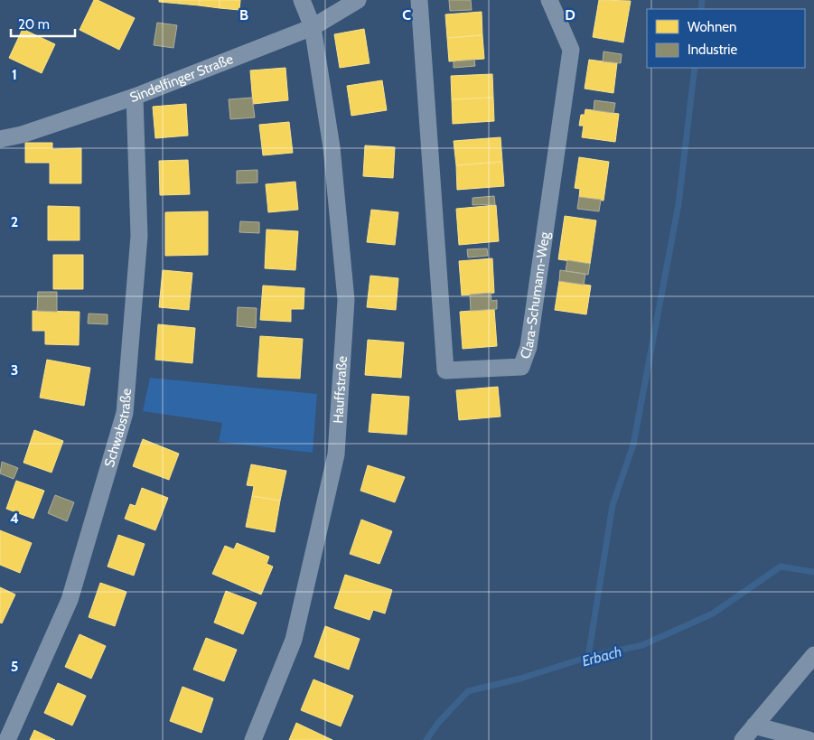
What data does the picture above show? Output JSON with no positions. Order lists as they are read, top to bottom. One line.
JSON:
{"streets":{"street":["Sindelfinger Straße","Clara-Schumann-Weg","Hauffstraße","Schwabstraße"]},"crossings":[["Sindelfinger Straße","Hauffstraße"],["Sindelfinger Straße","Schwabstraße"]],"water":["Erbach"],"legend":["Wohnen","Industrie"],"scale_bar":"20 m","grid":{"columns":["B","C","D"],"rows":["1","2","3","4","5"]}}
